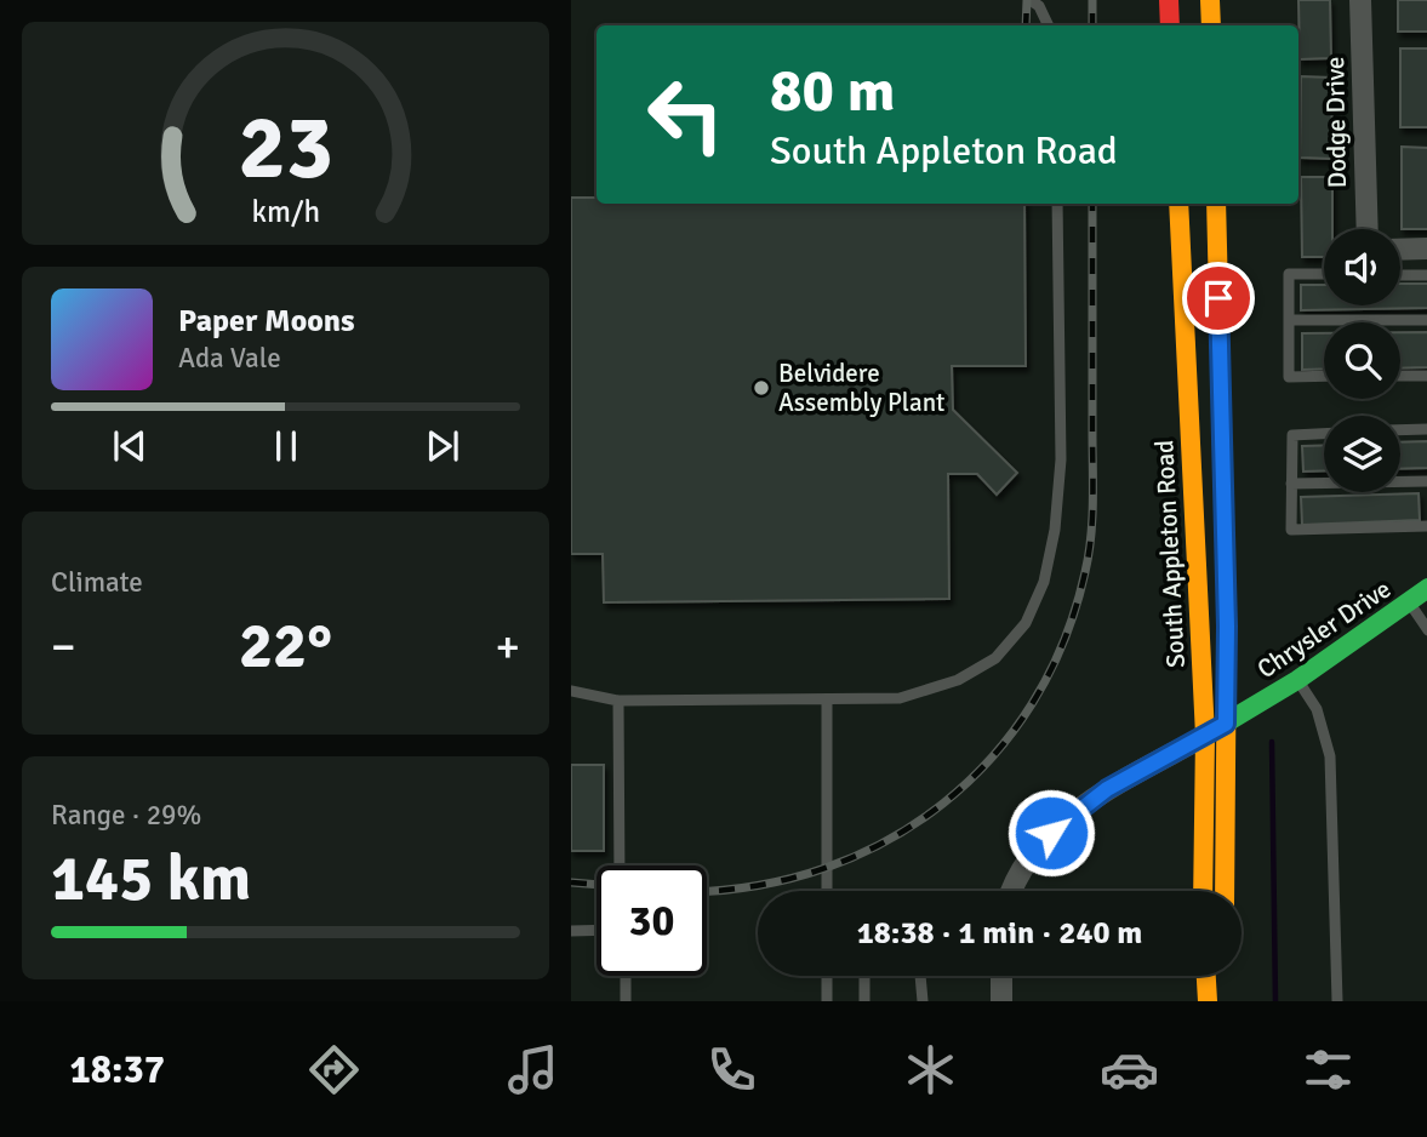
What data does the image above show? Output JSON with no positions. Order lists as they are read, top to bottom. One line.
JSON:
{"streets":{"main road":["South Appleton Road","Chrysler Drive"],"street":["Dodge Drive"]},"crossings":[["South Appleton Road","Chrysler Drive"]],"places":["Belvidere Assembly Plant"],"page":{"turn":["80 m","South Appleton Road"],"song":["Paper Moons","Ada Vale"],"tile":["Climate",["Range · 29%","145 km"]],"heat":["−","22°","+"],"limit":"30","trip":"18:38 · 1 min · 240 m","tabs":"18:37","gauge":["23","km/h"]}}
